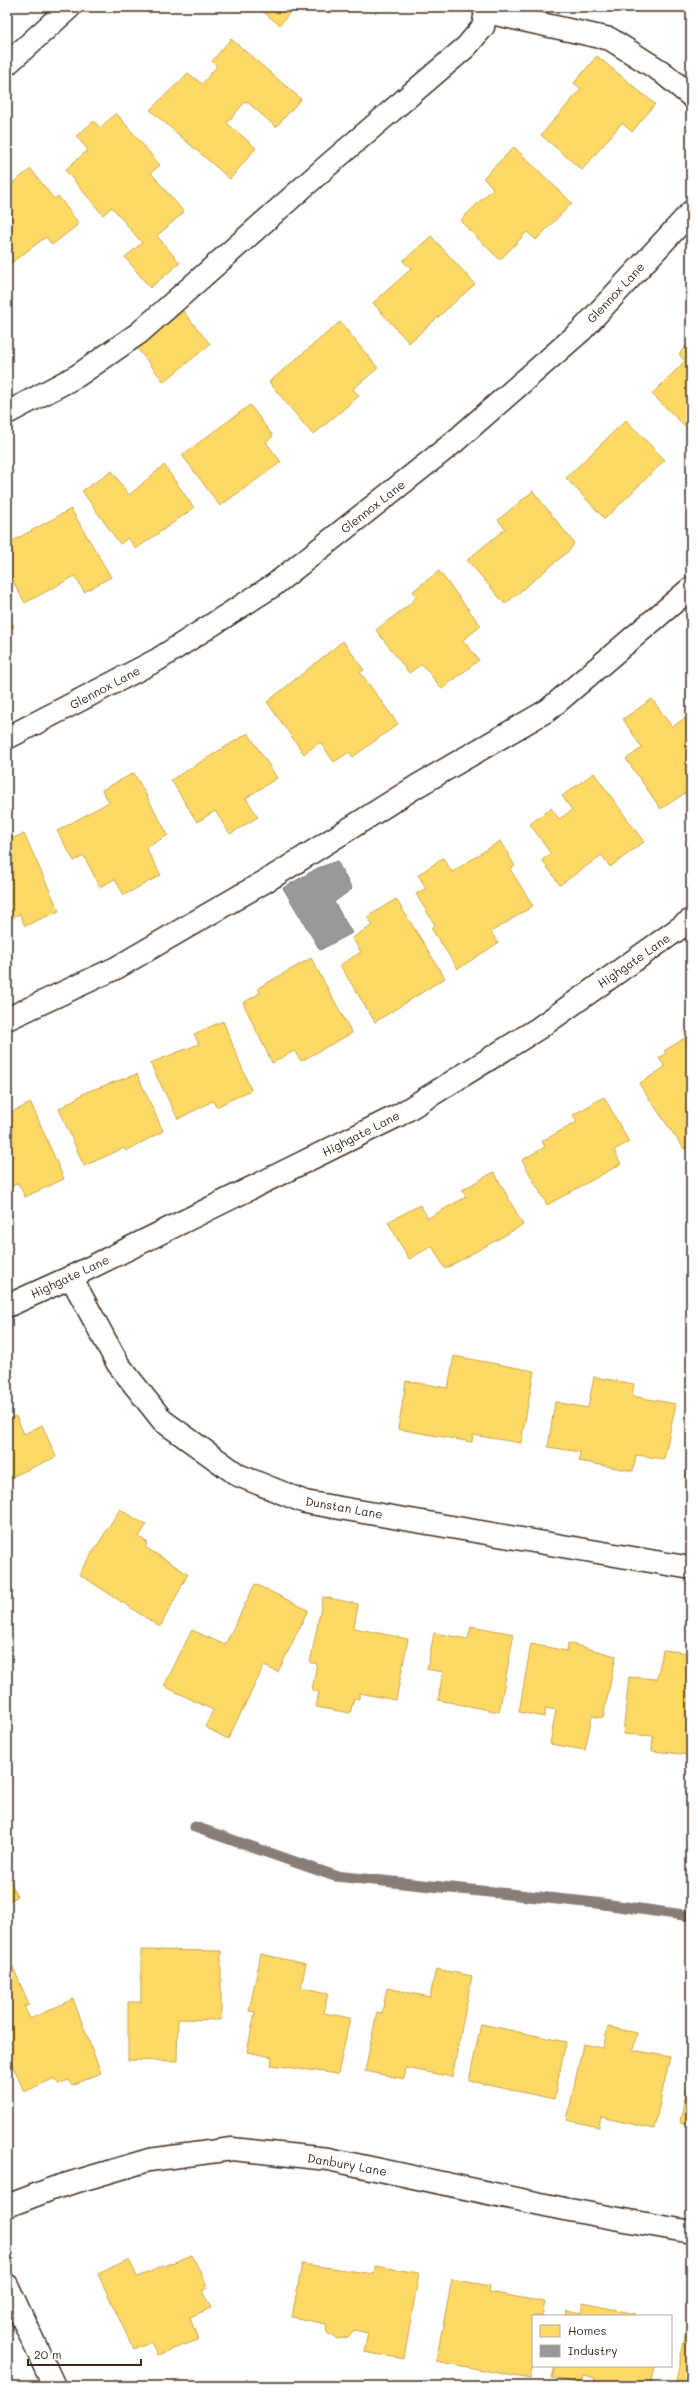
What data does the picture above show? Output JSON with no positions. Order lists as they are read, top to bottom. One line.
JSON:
{"streets":{"street":["Glennox Lane","Highgate Lane","Dunstan Lane","Danbury Lane"]},"crossings":[["Highgate Lane","Dunstan Lane"]],"legend":["Homes","Industry"],"scale_bar":"20 m"}
